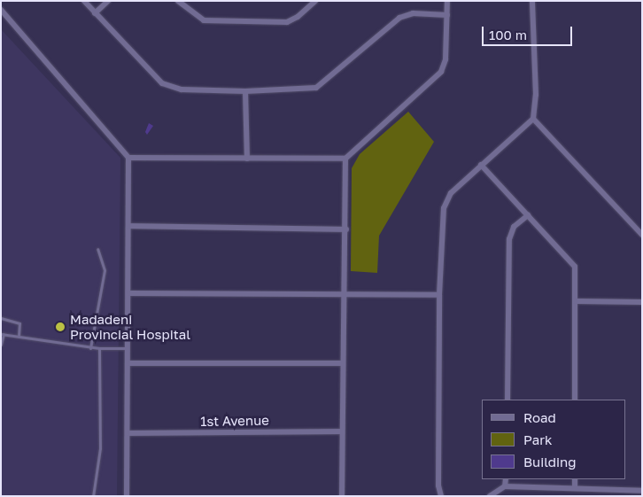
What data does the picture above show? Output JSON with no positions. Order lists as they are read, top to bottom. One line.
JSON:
{"streets":{"street":["1st Avenue"]},"places":["Madadeni Provincial Hospital"],"legend":["Road","Park","Building"],"scale_bar":"100 m"}
